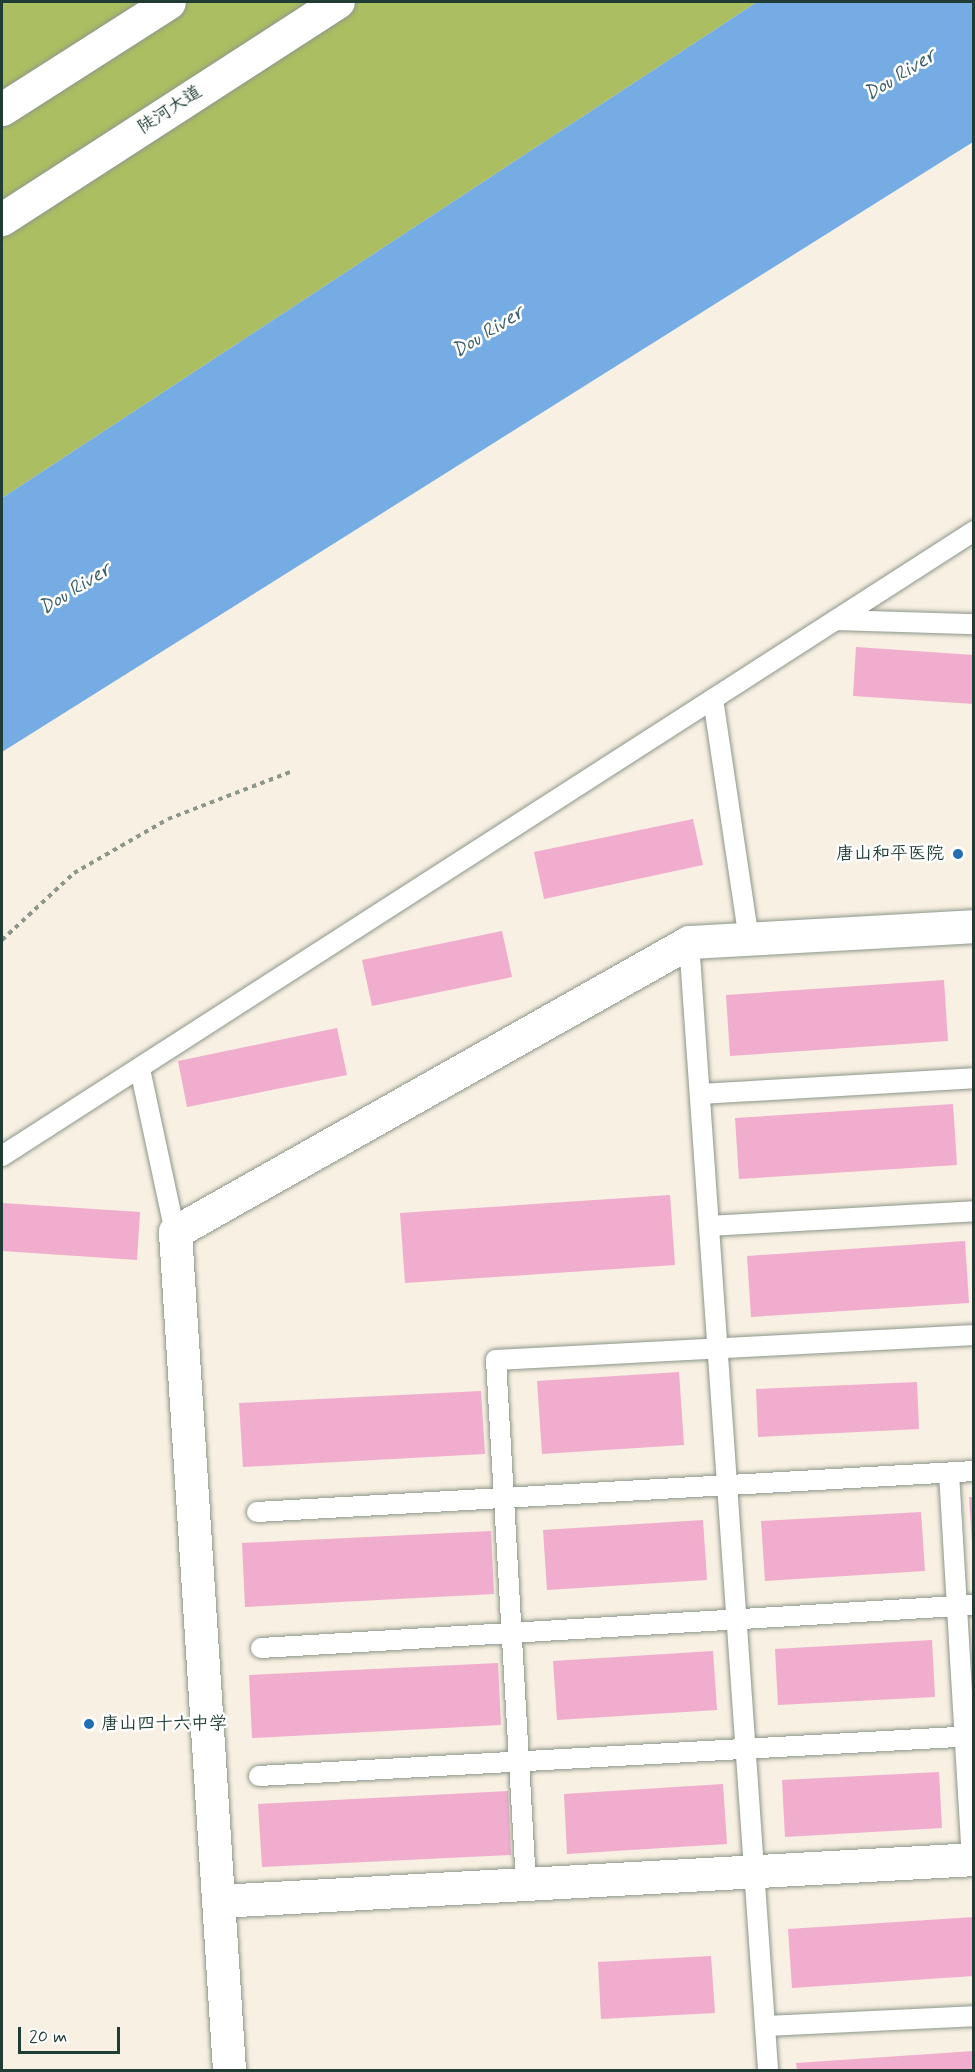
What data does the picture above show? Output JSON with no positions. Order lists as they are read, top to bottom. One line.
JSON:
{"streets":{"street":["陡河大道"]},"water":["Dou River"],"places":["唐山和平医院","唐山四十六中学"],"scale_bar":"20 m"}
